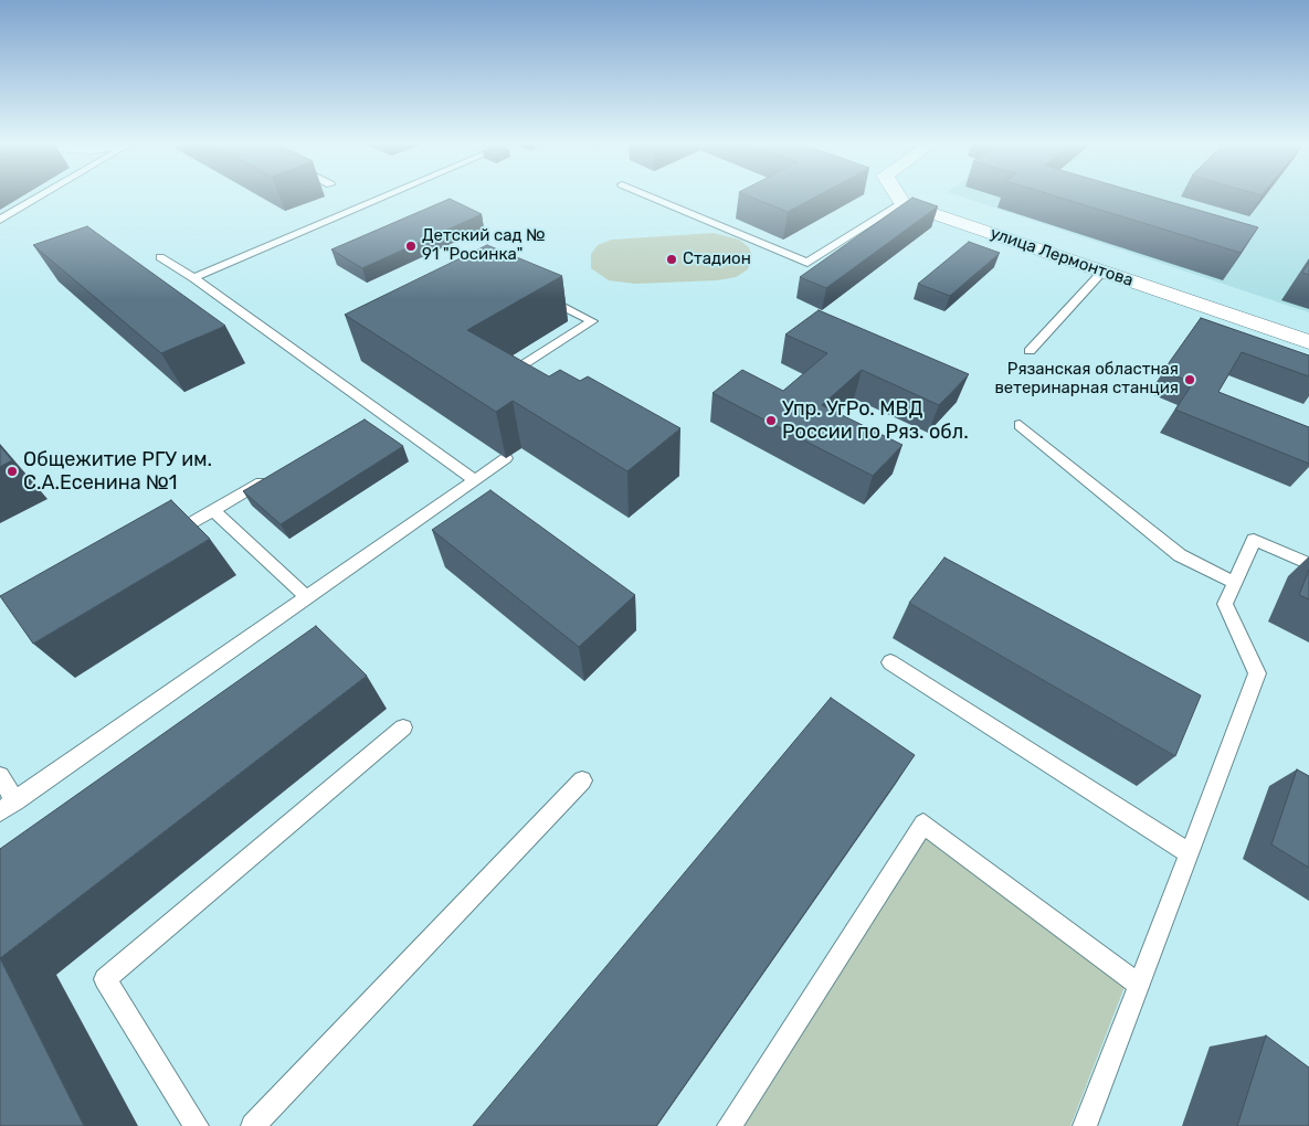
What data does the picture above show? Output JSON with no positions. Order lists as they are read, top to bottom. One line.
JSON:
{"streets":{"street":["улица Лермонтова"]},"places":["Детский сад № 91 \"Росинка\"","Стадион","Рязанская областная ветеринарная станция","Упр. УгРо. МВД России по Ряз. обл.","Общежитие РГУ им. С.А.Есенина №1"]}
